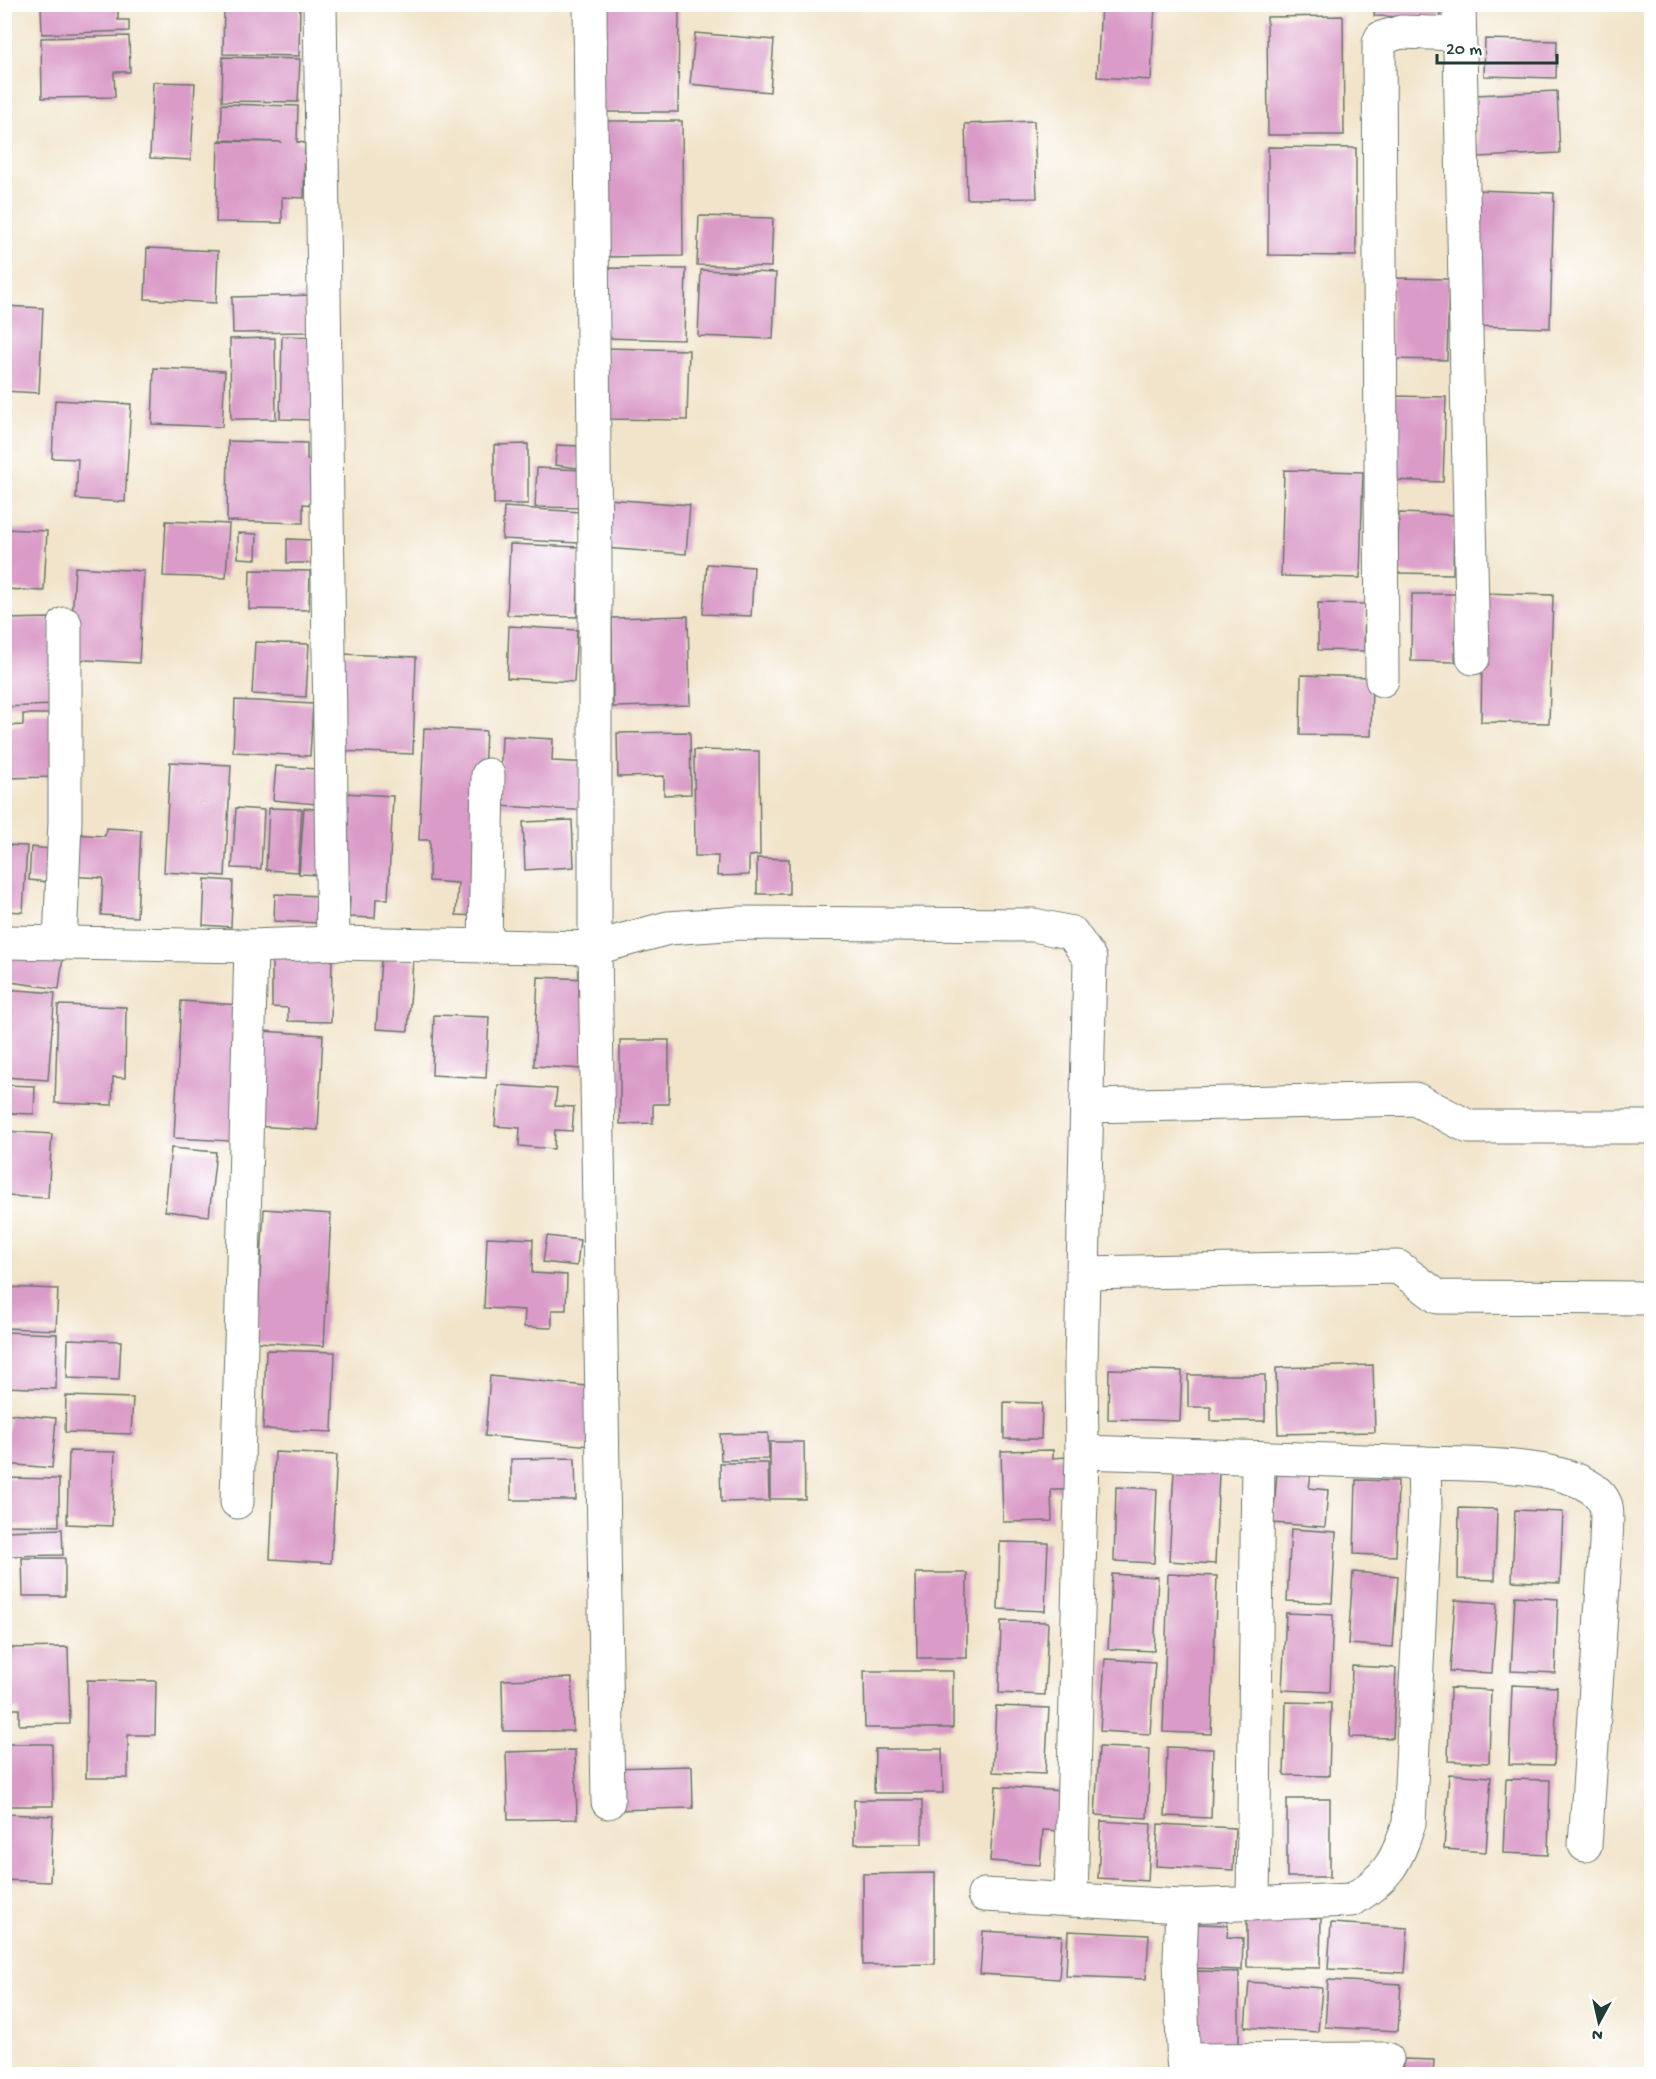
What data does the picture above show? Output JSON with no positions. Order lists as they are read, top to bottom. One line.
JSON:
{"scale_bar":"20 m","north":"bottom"}
